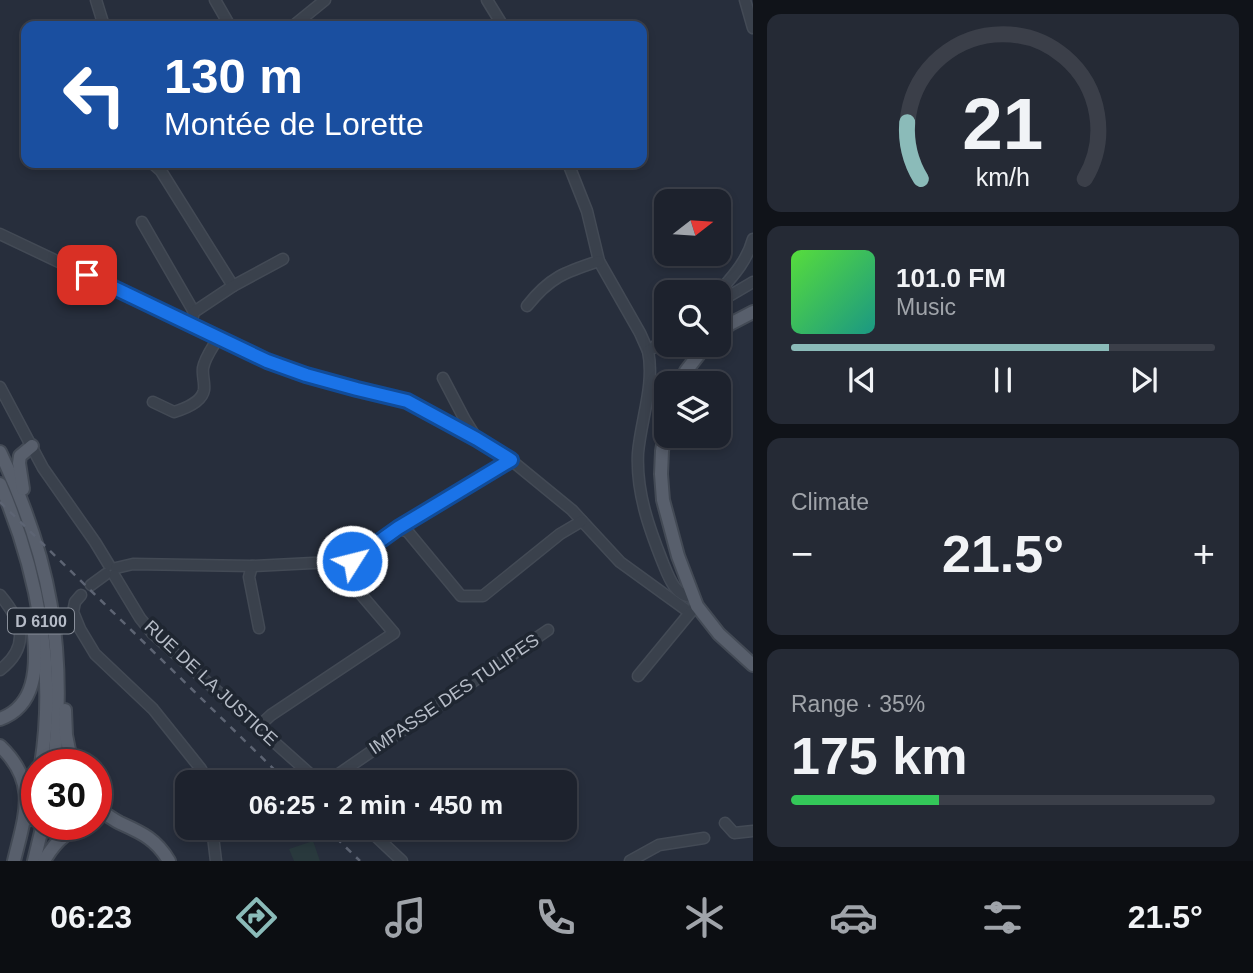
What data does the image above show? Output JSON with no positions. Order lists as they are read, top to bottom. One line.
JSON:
{"streets":{"main road":["D 6100"],"street":["RUE DE LA JUSTICE","IMPASSE DES TULIPES"]},"north":"right","page":{"turn":["130 m","Montée de Lorette"],"song":["101.0 FM","Music"],"tile":["Climate",["Range · 35%","175 km"]],"heat":["−","21.5°","+"],"limit":"30","trip":"06:25 · 2 min · 450 m","tabs":["06:23","21.5°"],"gauge":["21","km/h"]}}
